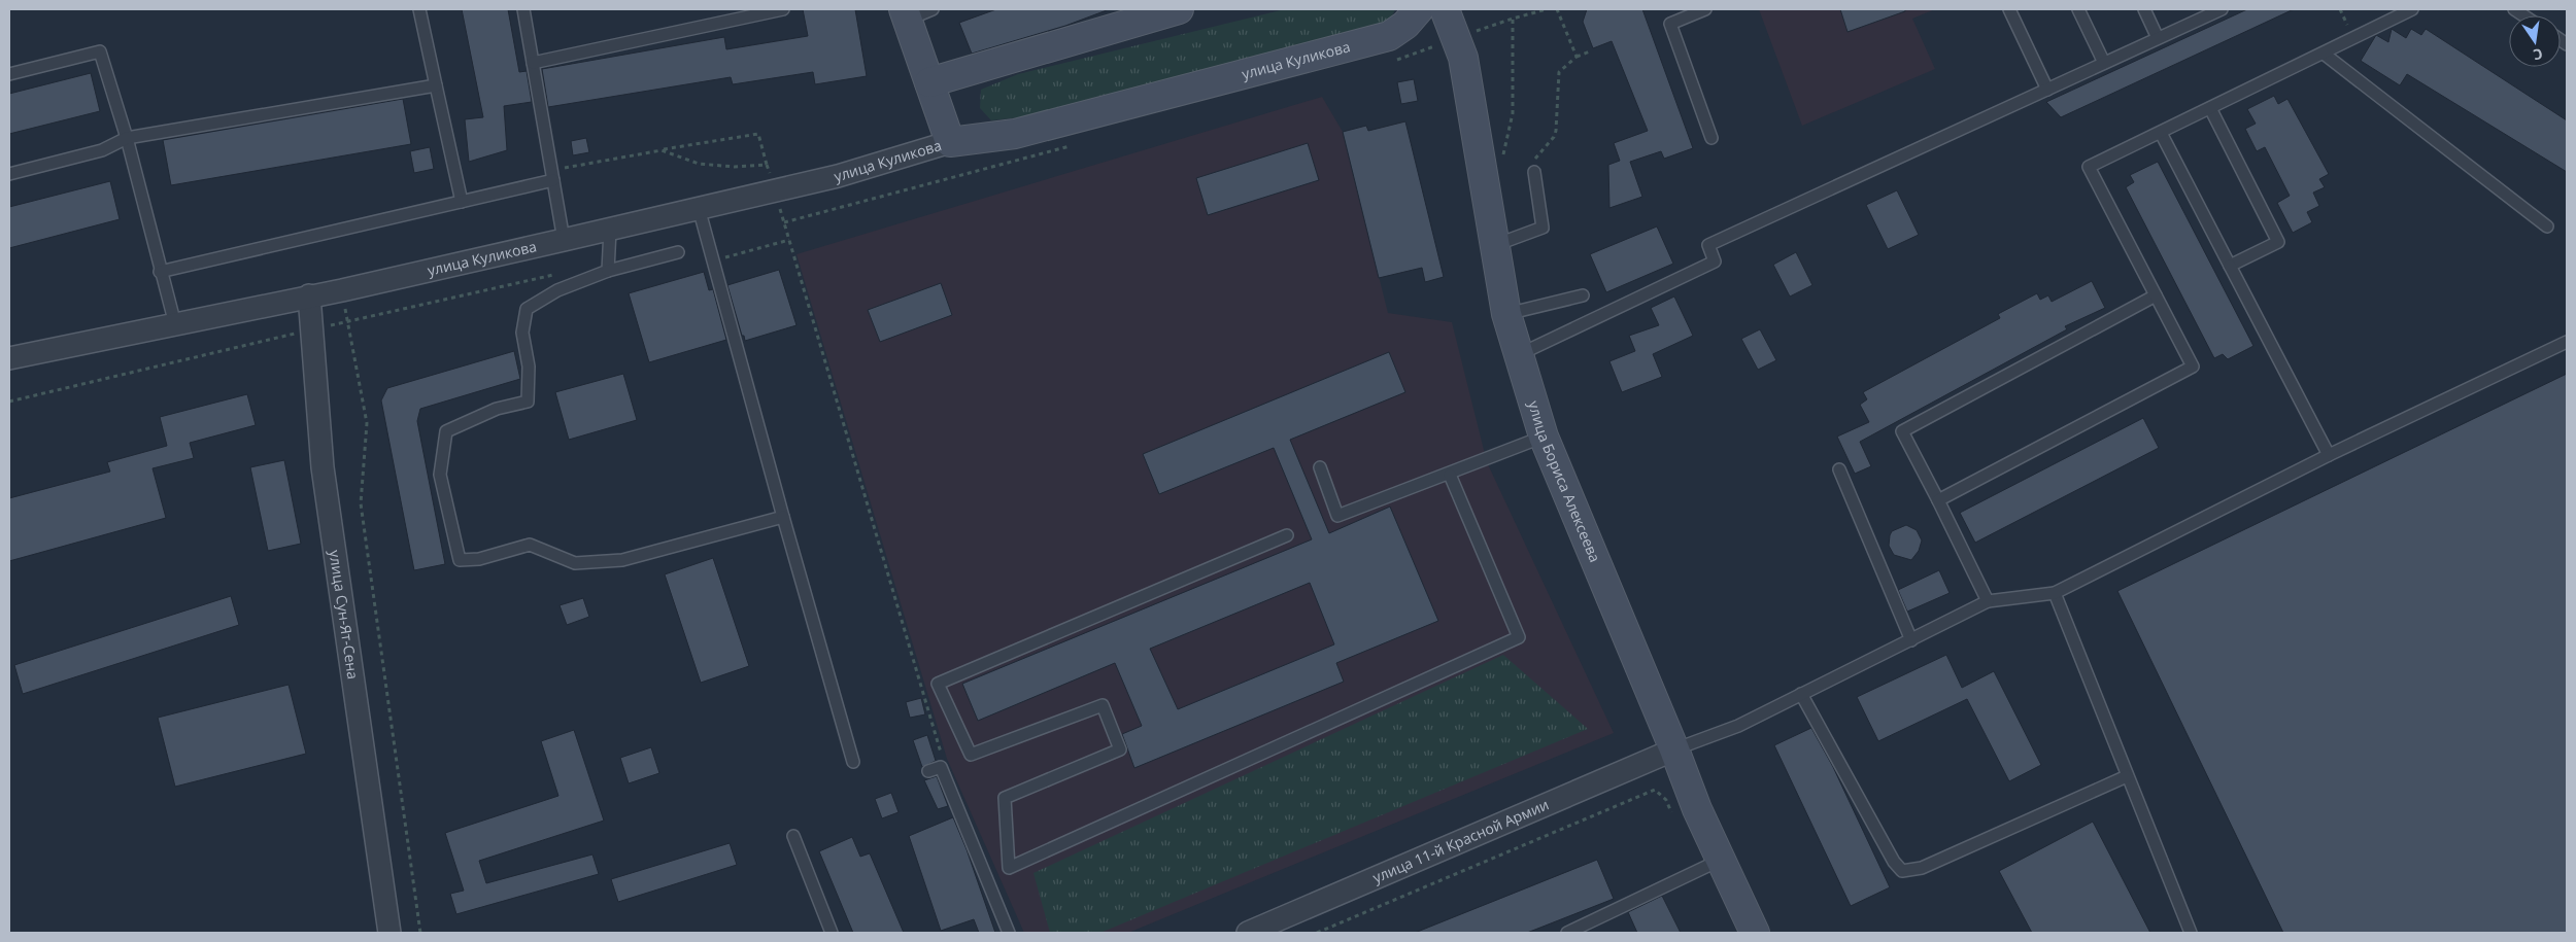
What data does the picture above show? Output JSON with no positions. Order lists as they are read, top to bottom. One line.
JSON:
{"streets":{"main road":["улица Куликова","улица Бориса Алексеева"],"street":["улица Сун-Ят-Сена","улица 11-й Красной Армии"]},"crossings":[["улица Куликова","улица Сун-Ят-Сена"],["улица Бориса Алексеева","улица 11-й Красной Армии"]],"north":"bottom"}
